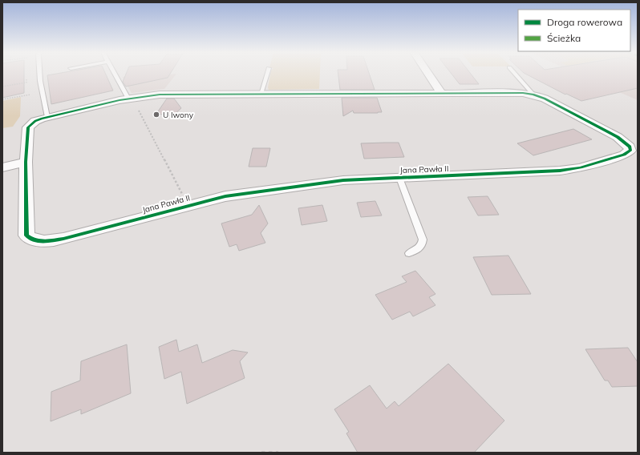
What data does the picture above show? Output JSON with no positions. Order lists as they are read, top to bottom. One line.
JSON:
{"streets":{"street":["Jana Pawła II"]},"places":["U Iwony"],"legend":["Droga rowerowa","Ścieżka"]}
